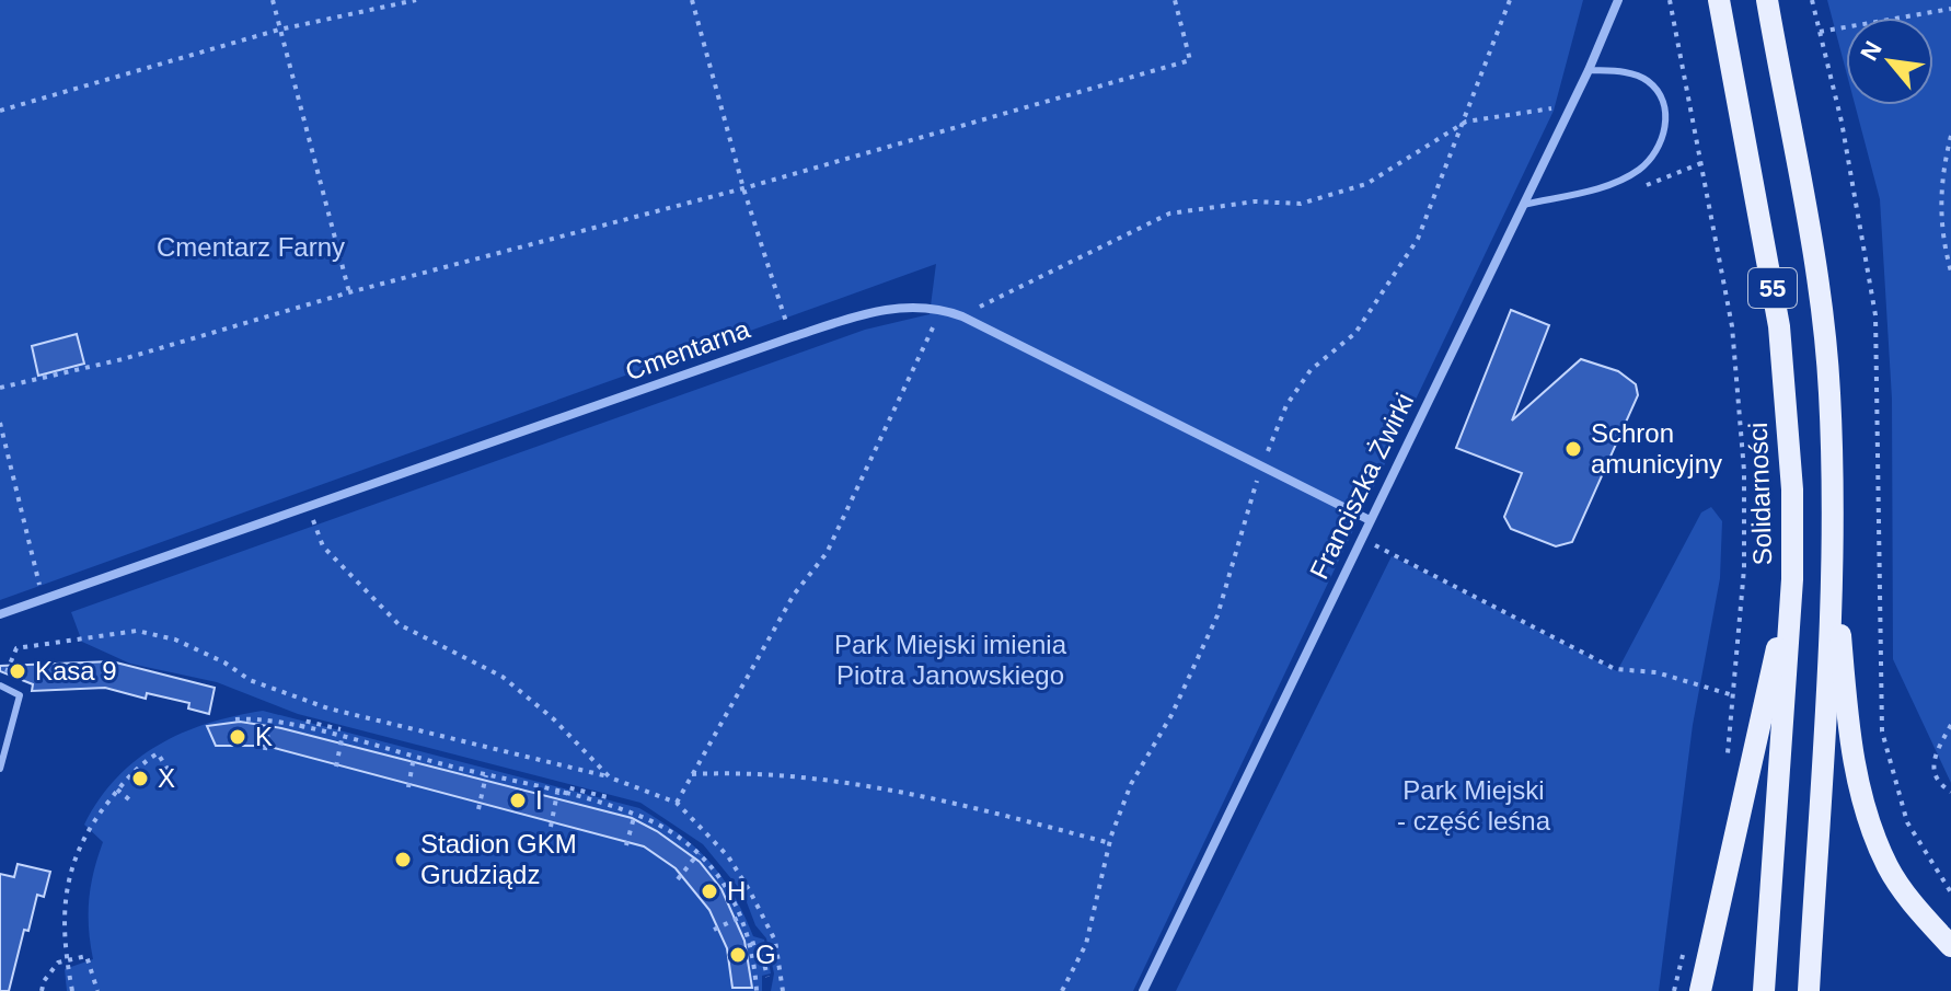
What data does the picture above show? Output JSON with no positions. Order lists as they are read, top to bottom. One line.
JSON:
{"streets":{"main road":["55","Solidarności"],"street":["Cmentarna","Franciszka Żwirki"]},"crossings":[["Cmentarna","Franciszka Żwirki"]],"parks":["Cmentarz Farny","Park Miejski imienia Piotra Janowskiego","Park Miejski - część leśna"],"places":["Schron amunicyjny","Kasa 9","K","X","I","Stadion GKM Grudziądz","H","G"],"north":"top left"}
